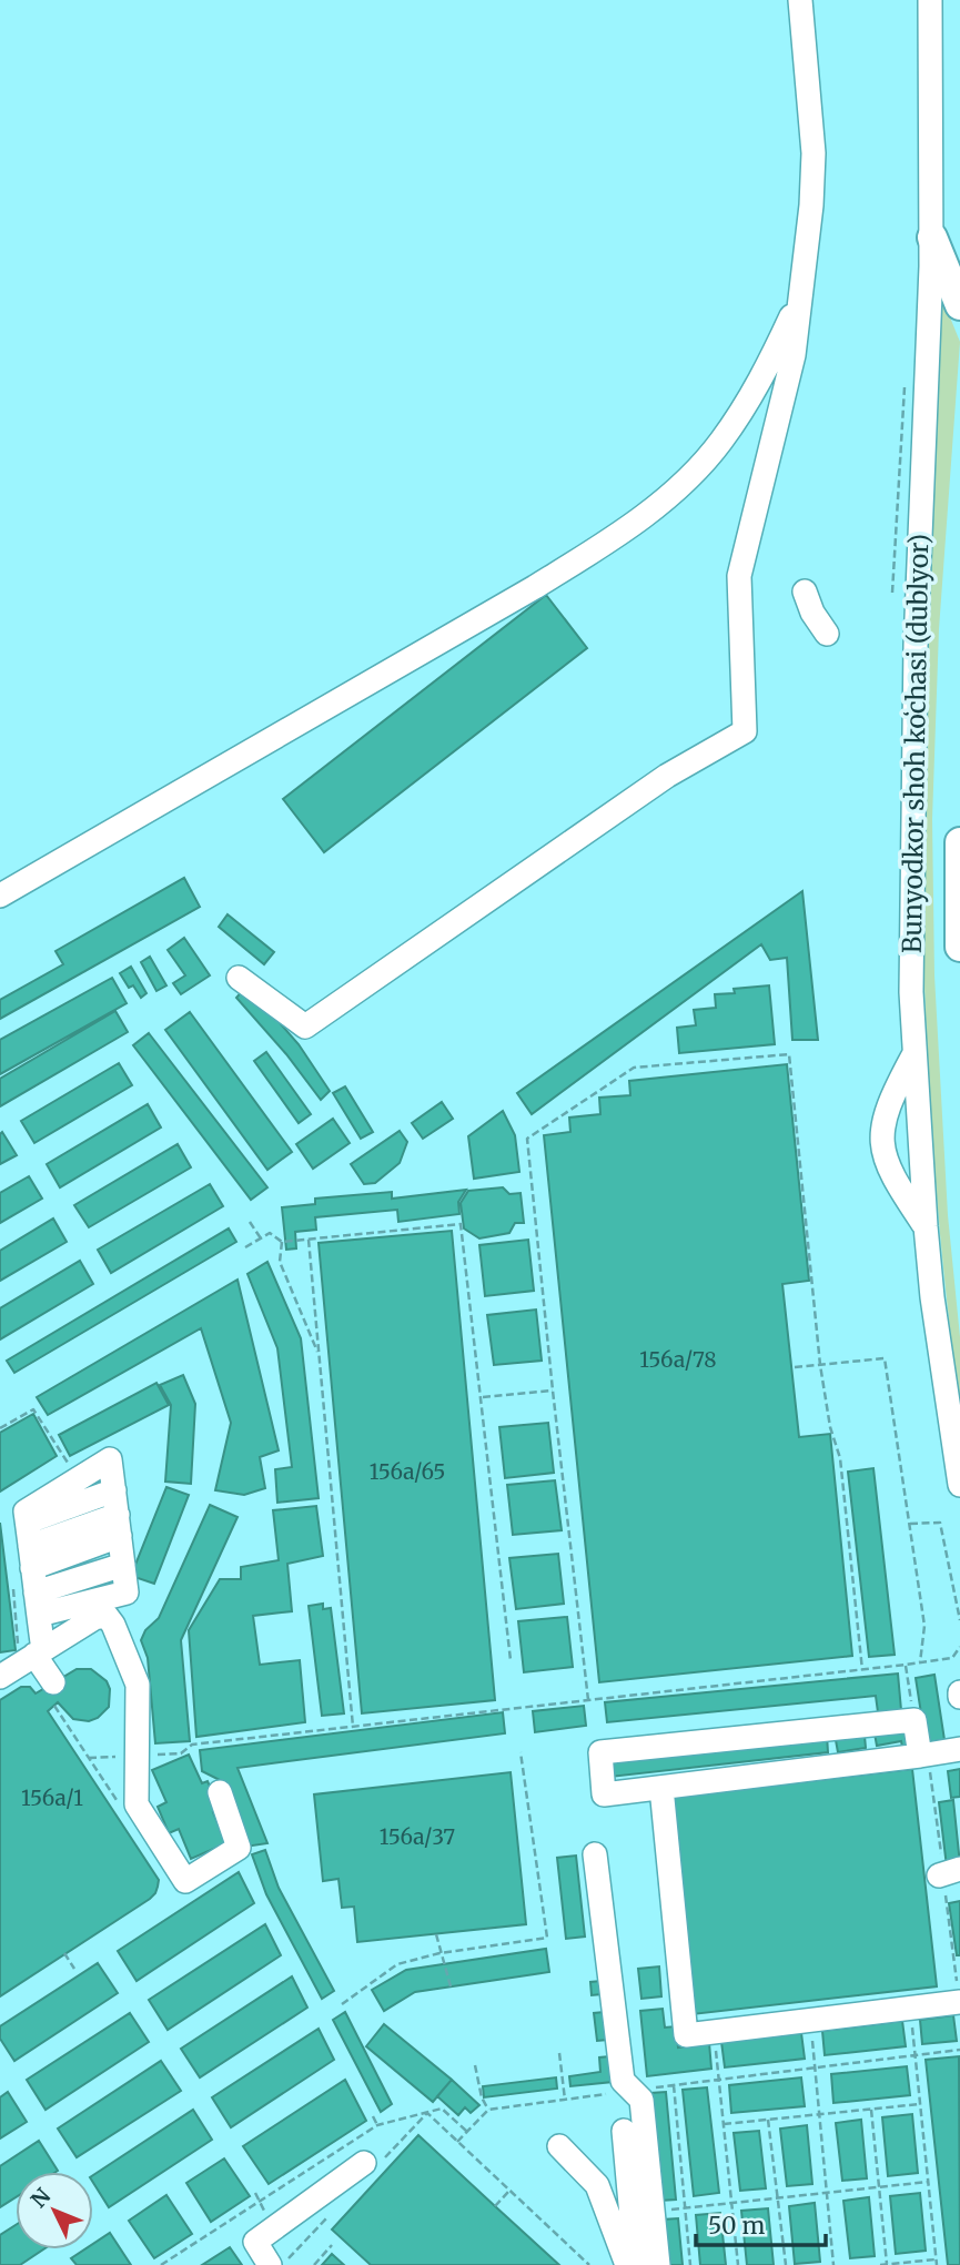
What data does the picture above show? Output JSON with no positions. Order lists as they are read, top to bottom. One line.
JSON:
{"streets":{"street":["Bunyodkor shoh koʻchasi (dublyor)"]},"house_numbers":["156a/78","156a/65","156a/1","156a/37"],"scale_bar":"50 m","north":"top left"}
